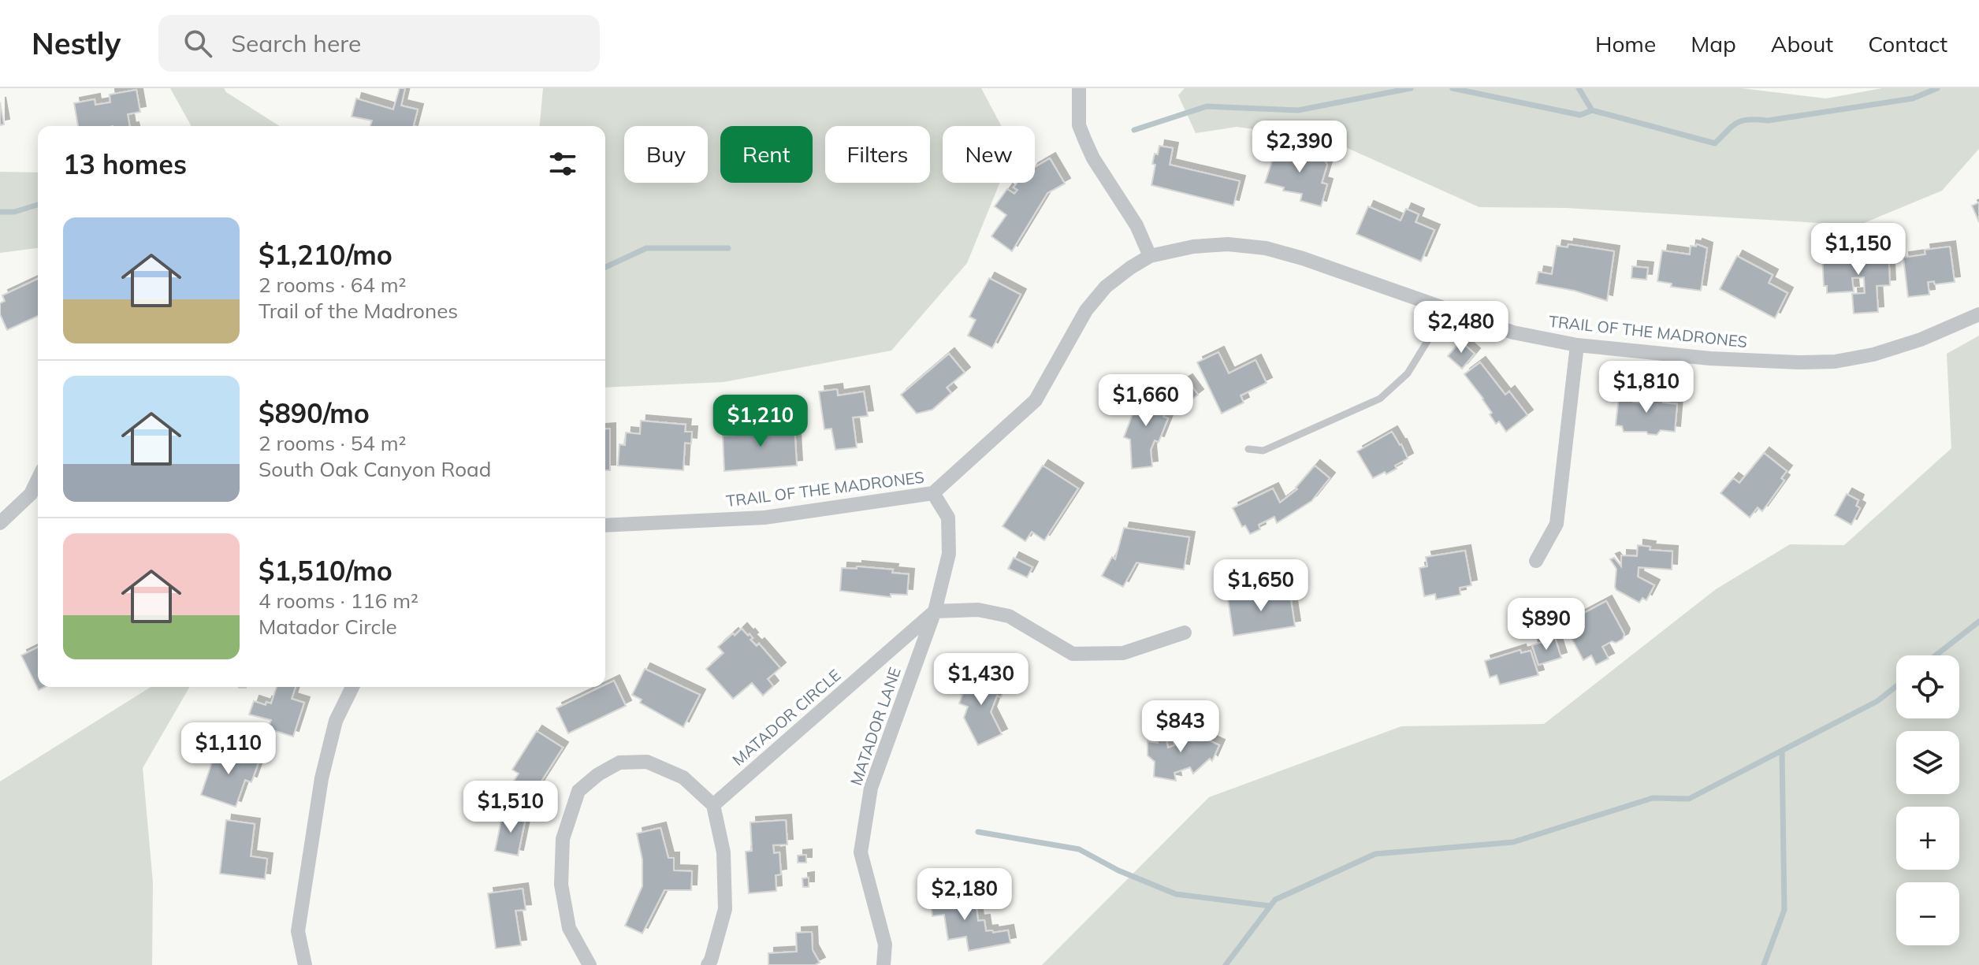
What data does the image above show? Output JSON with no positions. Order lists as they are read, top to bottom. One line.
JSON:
{"streets":{"street":["TRAIL OF THE MADRONES","MATADOR CIRCLE","MATADOR LANE"]},"crossings":[["TRAIL OF THE MADRONES","MATADOR LANE"],["MATADOR CIRCLE","MATADOR LANE"]],"page":{"header":"Nestly","search":"Search here","nav":["Home","Map","About","Contact"],"price":["$2,390","$1,150","$2,480","$1,810","$1,660","$1,210","$1,650","$890","$1,430","$843","$1,110","$1,510","$2,180"],"chip":["Buy","Rent","Filters","New"],"heading":"13 homes","list":[{"name":"$1,210/mo","note":"2 rooms · 64 m² · Trail of the Madrones"},{"name":"$890/mo","note":"2 rooms · 54 m² · South Oak Canyon Road"},{"name":"$1,510/mo","note":"4 rooms · 116 m² · Matador Circle"}],"map_buttons":["+","−"]}}
